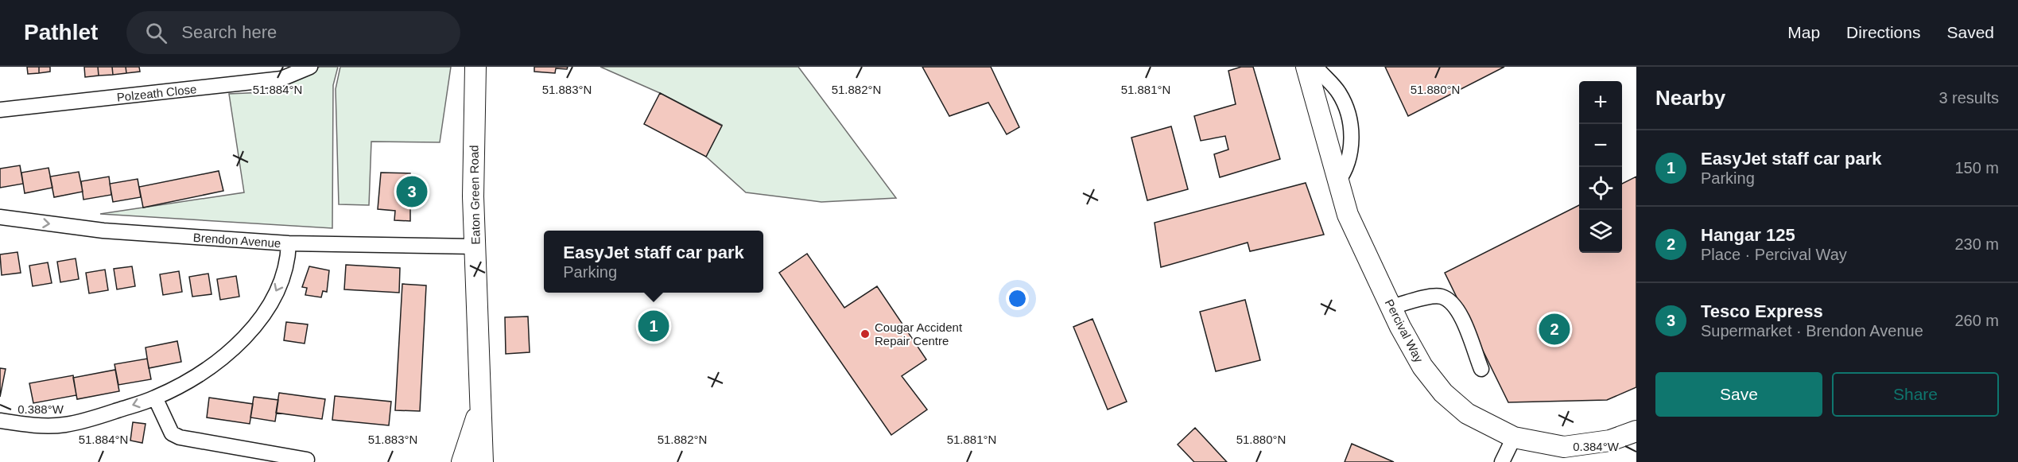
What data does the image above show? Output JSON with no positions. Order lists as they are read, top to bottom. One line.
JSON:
{"streets":{"street":["Polzeath Close","Eaton Green Road","Brendon Avenue","Percival Way"]},"crossings":[["Eaton Green Road","Brendon Avenue"]],"one_way":["Brendon Avenue"],"places":["Cougar Accident Repair Centre"],"page":{"header":"Pathlet","search":"Search here","nav":["Map","Directions","Saved"],"heading":["Nearby","3 results"],"map_buttons":["+","−"],"list":[{"mark":"1","name":"EasyJet staff car park","note":"Parking","value":"150 m"},{"mark":"2","name":"Hangar 125","note":"Place · Percival Way","value":"230 m"},{"mark":"3","name":"Tesco Express","note":"Supermarket · Brendon Avenue","value":"260 m"}],"pins":["3","1","2"],"popup":["EasyJet staff car park","Parking"],"buttons":["Save","Share"]},"coordinates":["51.884°N","51.883°N","51.882°N","51.881°N","51.880°N","0.388°W","0.384°W"]}
